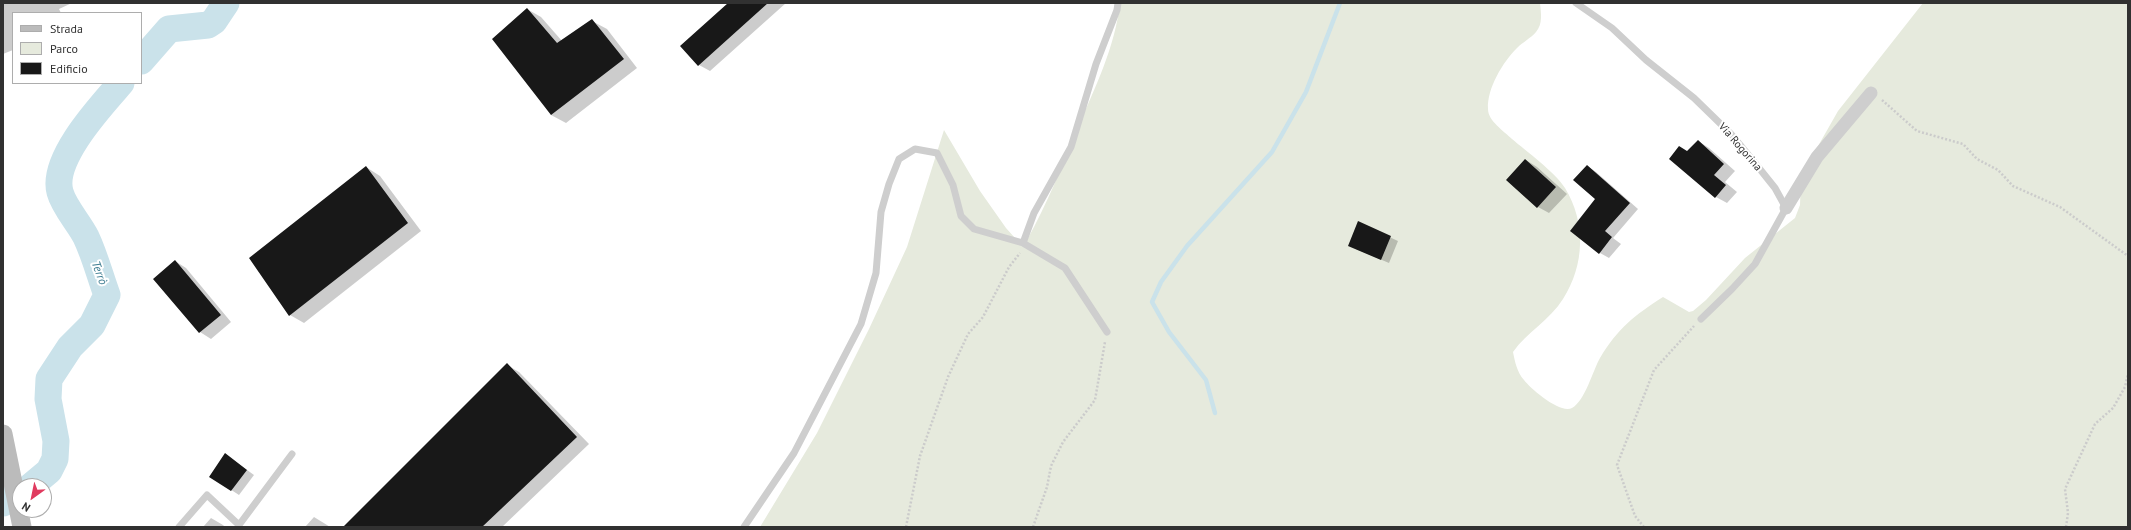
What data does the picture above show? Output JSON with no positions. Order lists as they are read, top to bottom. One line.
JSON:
{"streets":{"lane":["Via Rogorina"]},"water":["Terrò"],"legend":["Strada","Parco","Edificio"],"north":"bottom left"}
